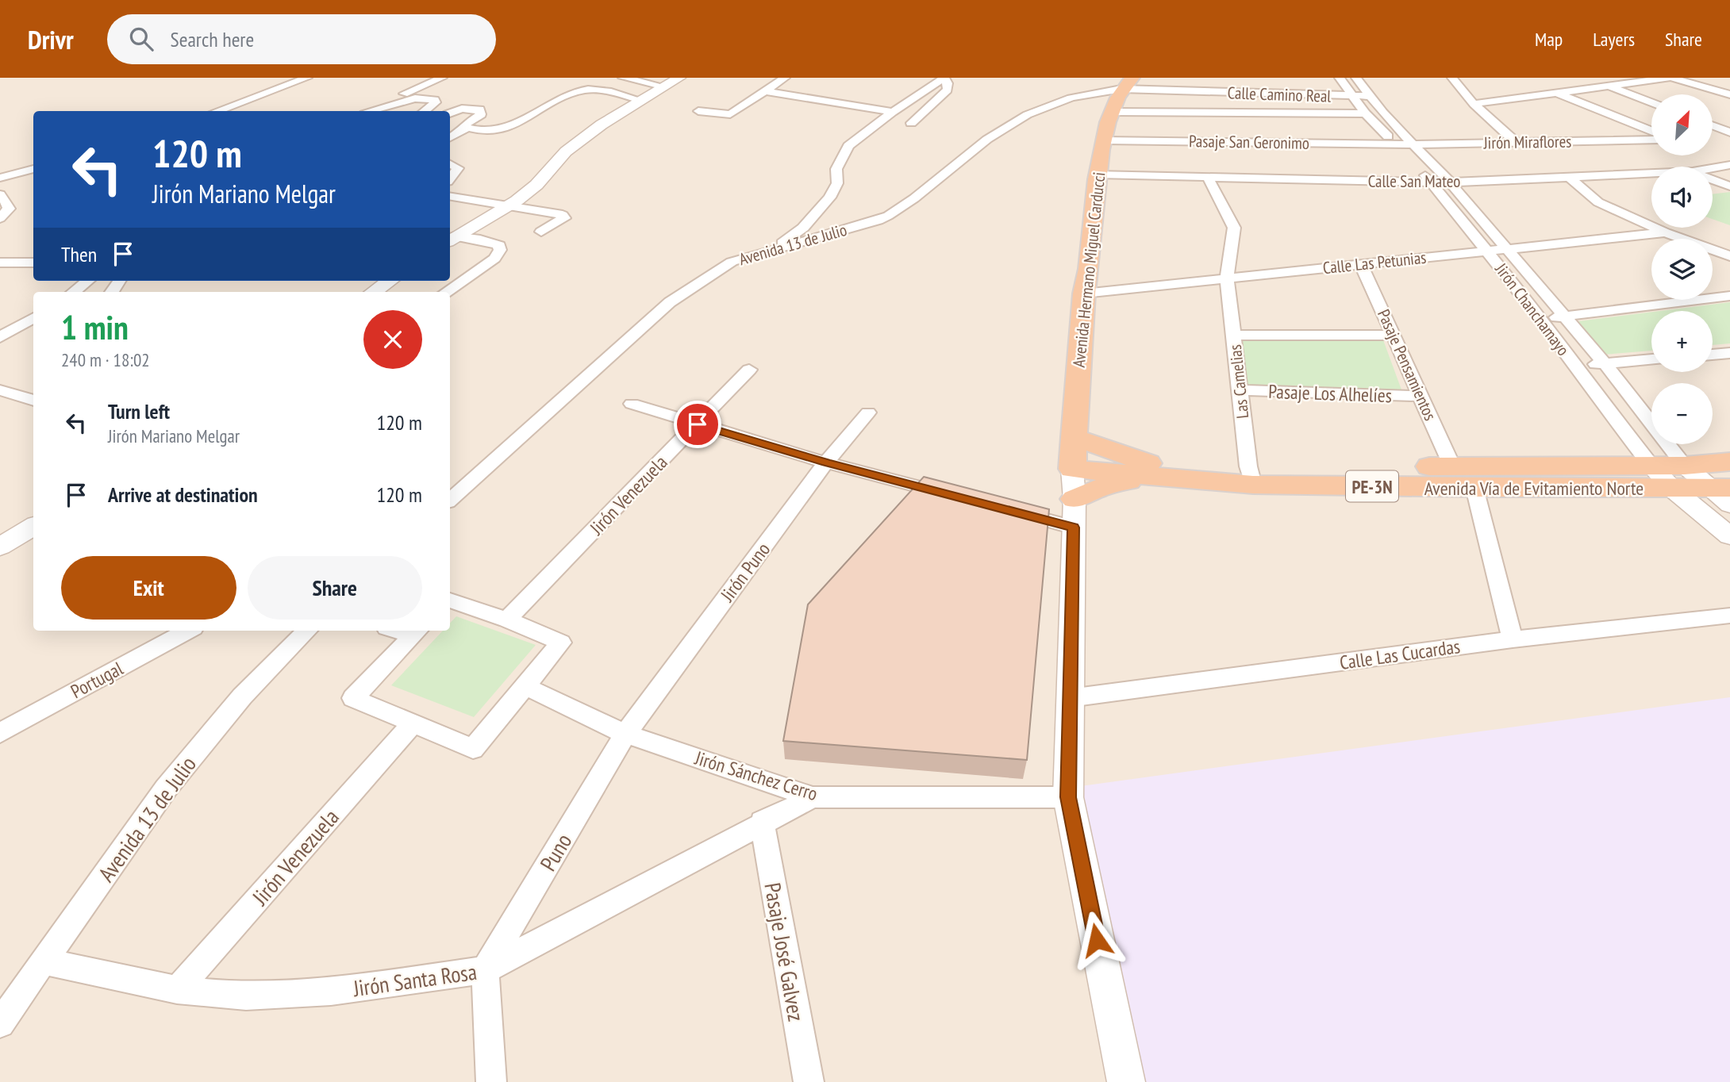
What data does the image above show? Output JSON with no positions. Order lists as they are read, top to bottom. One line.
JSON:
{"streets":{"highway":["Avenida Hermano Miguel Carducci","PE-3N","Avenida Vía de Evitamiento Norte"],"street":["Calle Camino Real","Pasaje San Geronimo","Jirón Miraflores","Calle San Mateo","Avenida 13 de Julio","Calle Las Petunias","Jirón Chanchamayo","Pasaje Pensamientos","Las Camelias","Pasaje Los Alhelíes","Jirón Venezuela","Jirón Puno","Calle Las Cucardas","Portugal","Jirón Sánchez Cerro","Puno","Pasaje José Galvez","Jirón Santa Rosa"]},"crossings":[["Calle Camino Real","Avenida 13 de Julio"],["Calle Camino Real","Avenida Hermano Miguel Carducci"],["Calle Camino Real","Jirón Chanchamayo"],["Pasaje San Geronimo","Jirón Miraflores"],["Pasaje San Geronimo","Avenida Hermano Miguel Carducci"],["Pasaje San Geronimo","Jirón Chanchamayo"],["Jirón Miraflores","Jirón Chanchamayo"],["Calle San Mateo","Avenida Hermano Miguel Carducci"],["Calle San Mateo","Jirón Chanchamayo"],["Calle San Mateo","Las Camelias"],["Avenida 13 de Julio","Avenida Hermano Miguel Carducci"],["Avenida 13 de Julio","Jirón Santa Rosa"],["Calle Las Petunias","Avenida Hermano Miguel Carducci"],["Calle Las Petunias","Jirón Chanchamayo"],["Calle Las Petunias","Pasaje Pensamientos"],["Calle Las Petunias","Las Camelias"],["Avenida Hermano Miguel Carducci","Avenida Vía de Evitamiento Norte"],["Jirón Chanchamayo","Avenida Vía de Evitamiento Norte"],["Pasaje Pensamientos","Pasaje Los Alhelíes"],["Pasaje Pensamientos","Avenida Vía de Evitamiento Norte"],["Las Camelias","Pasaje Los Alhelíes"],["Las Camelias","Avenida Vía de Evitamiento Norte"],["Jirón Venezuela","Jirón Santa Rosa"],["Jirón Puno","Jirón Sánchez Cerro"],["Jirón Puno","Puno"],["Jirón Sánchez Cerro","Puno"],["Jirón Sánchez Cerro","Jirón Santa Rosa"],["Puno","Jirón Santa Rosa"],["Pasaje José Galvez","Jirón Santa Rosa"]],"north":"top right","page":{"header":"Drivr","search":"Search here","nav":["Map","Layers","Share"],"map_buttons":["+","−"],"turn":["120 m","Jirón Mariano Melgar"],"then":"Then","heading":["1 min","240 m · 18:02"],"list":[{"name":"Turn left","note":"Jirón Mariano Melgar","value":"120 m"},{"name":"Arrive at destination","value":"120 m"}],"buttons":["Exit","Share"]}}
